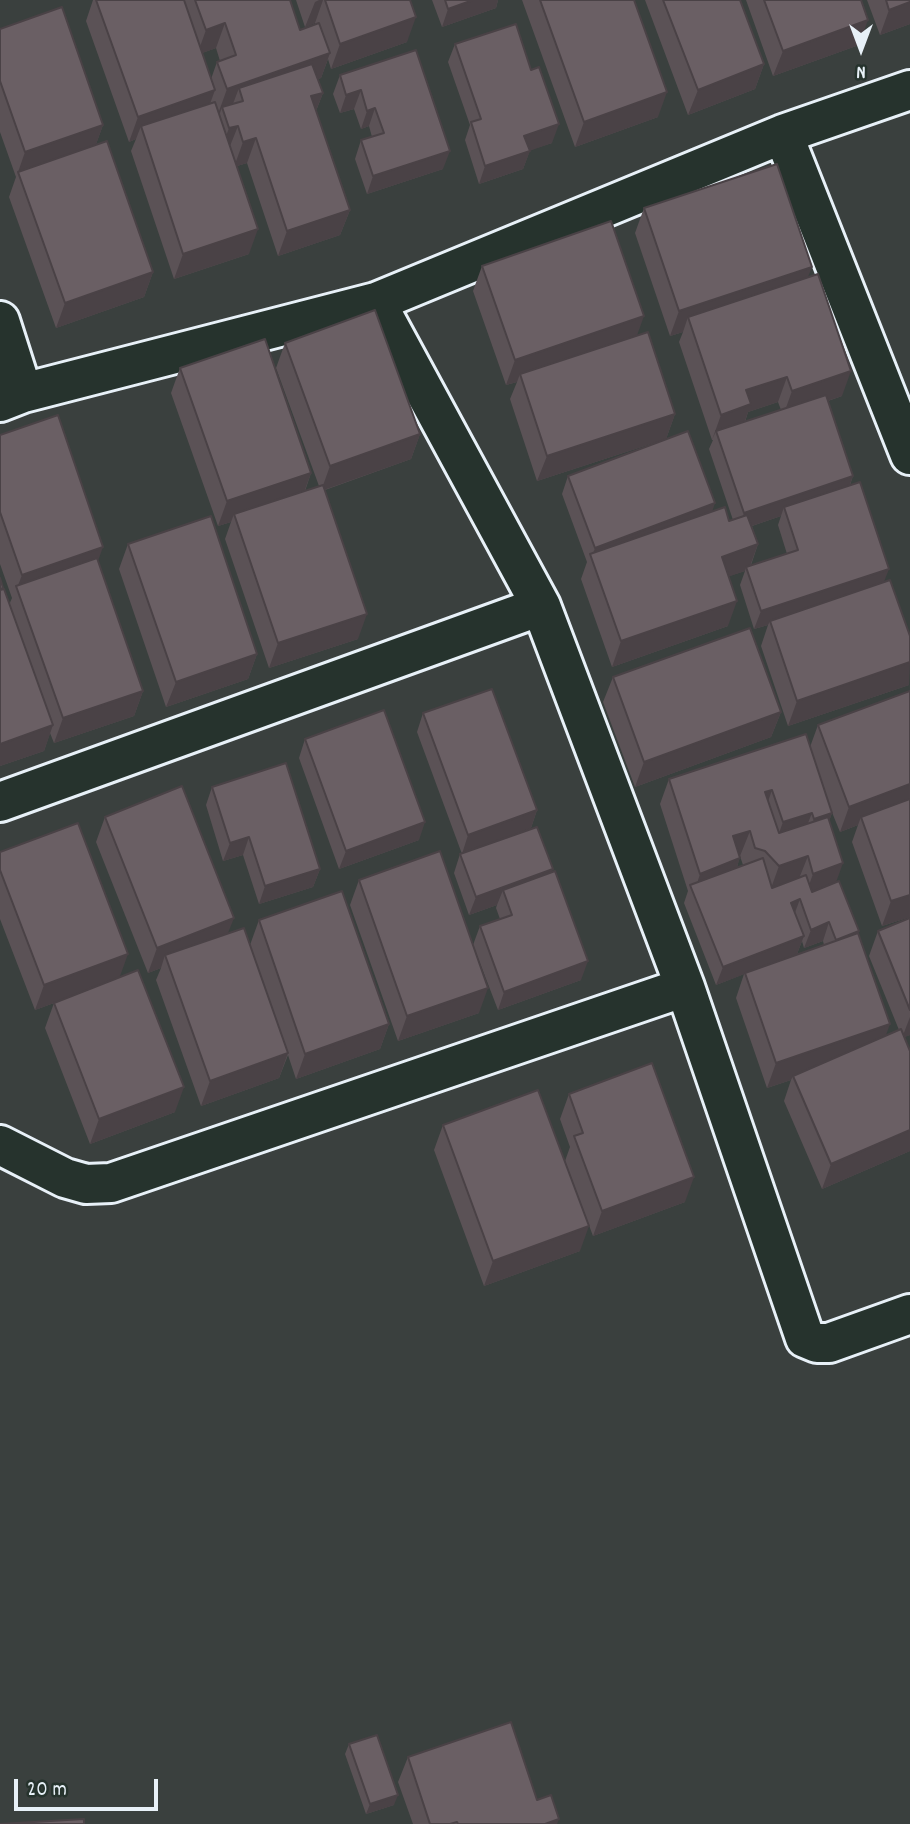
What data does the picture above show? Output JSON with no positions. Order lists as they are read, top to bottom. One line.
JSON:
{"scale_bar":"20 m","north":"bottom"}
